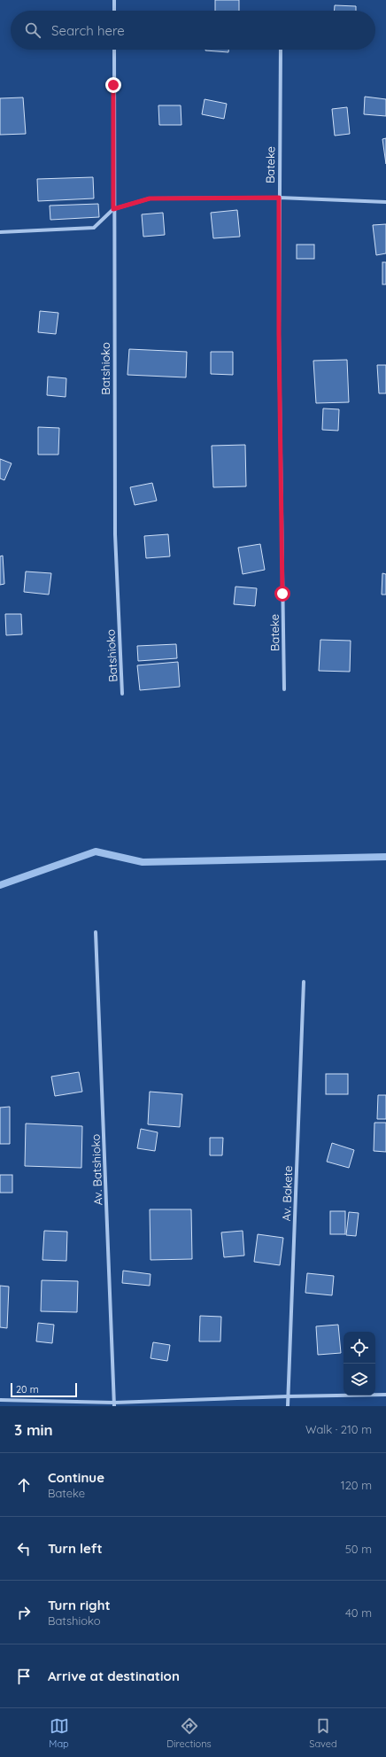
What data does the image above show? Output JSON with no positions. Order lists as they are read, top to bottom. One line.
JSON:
{"streets":{"street":["Bateke","Batshioko","Av. Batshioko","Av. Bakete"]},"scale_bar":"20 m","page":{"search":"Search here","scale":"20 m","heading":["3 min","Walk · 210 m"],"list":[["Continue","Bateke","120 m"],["Turn left","50 m"],["Turn right","Batshioko","40 m"],"Arrive at destination"],"nav":["Map","Directions","Saved"]}}
